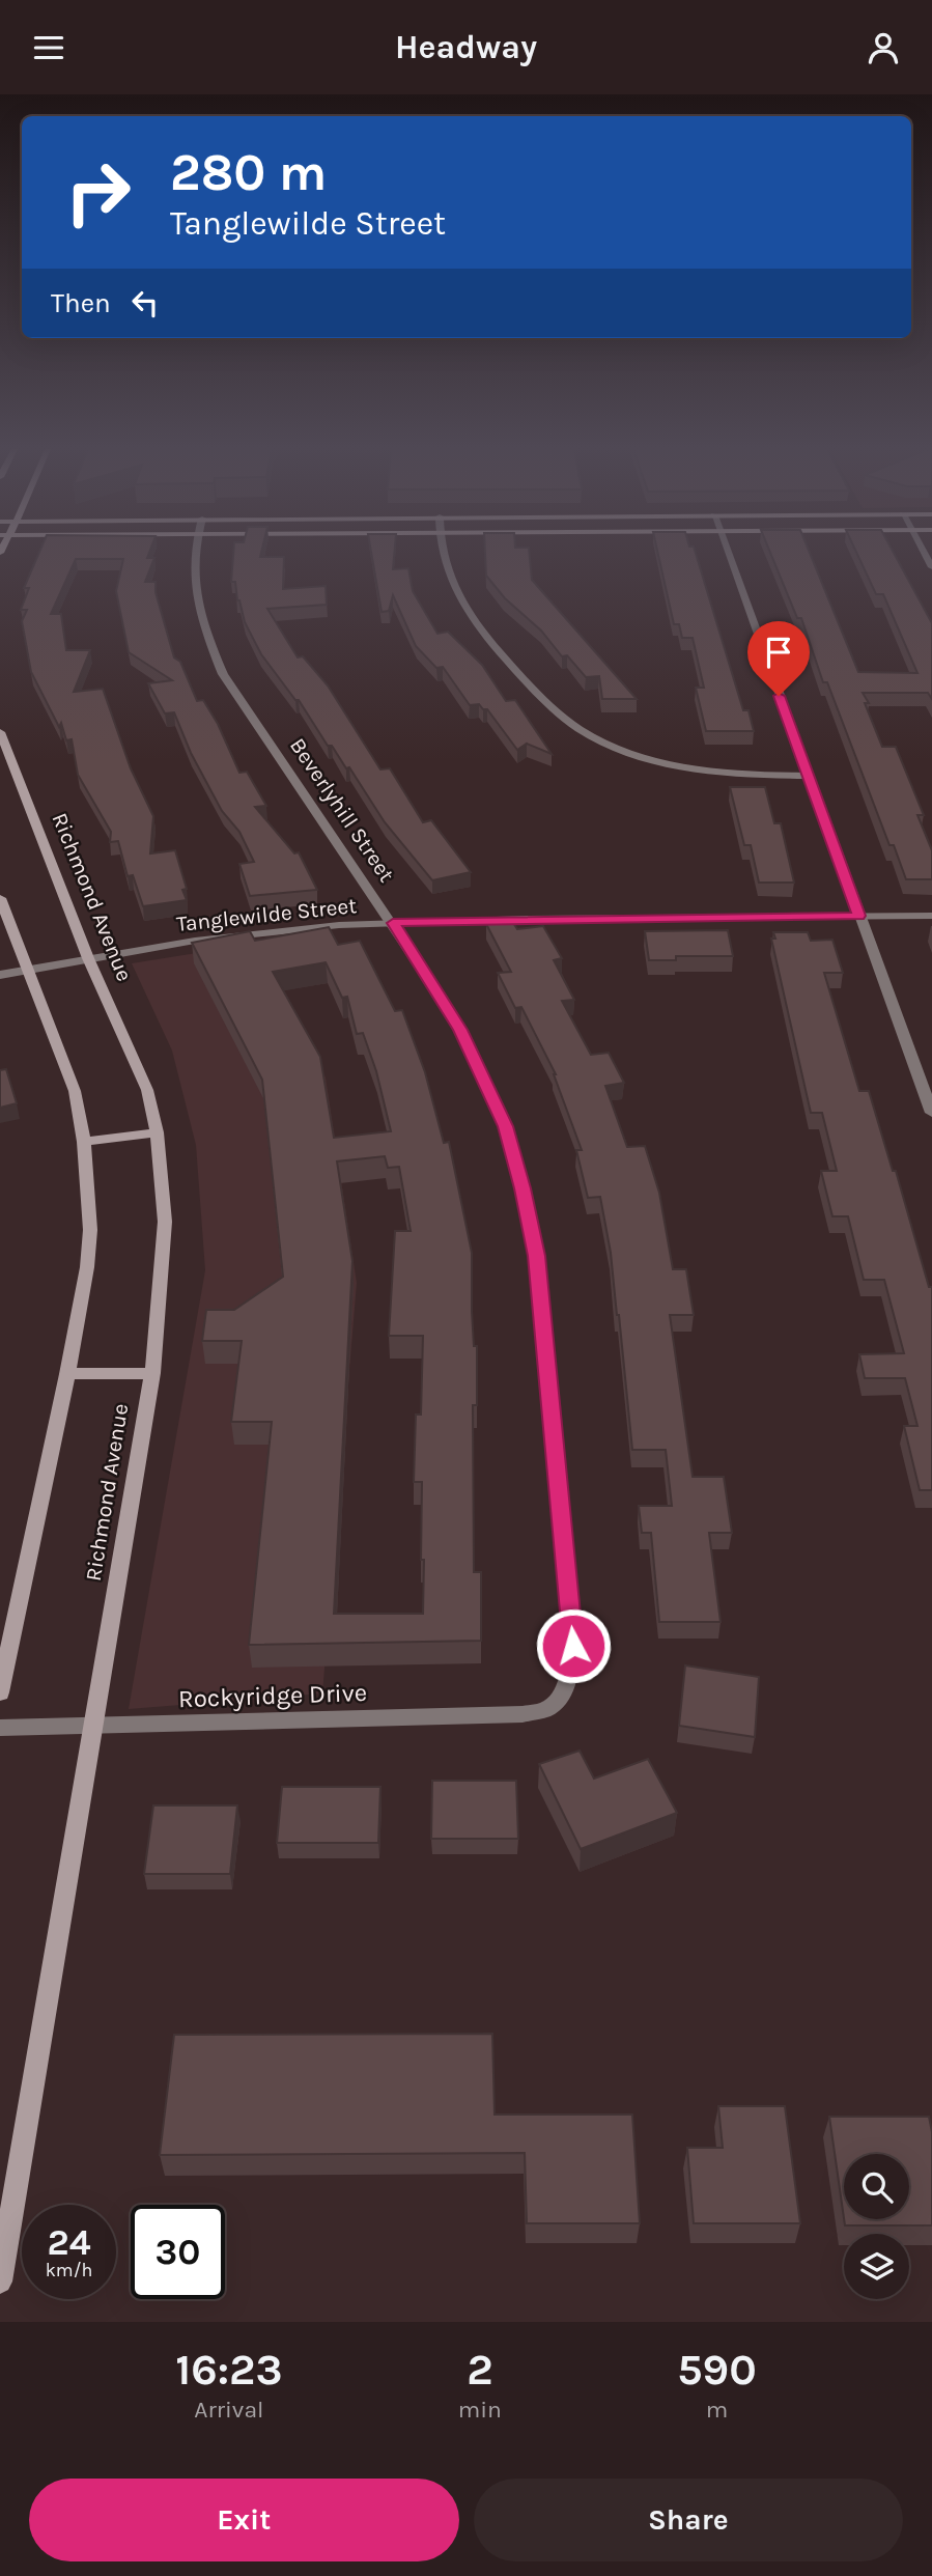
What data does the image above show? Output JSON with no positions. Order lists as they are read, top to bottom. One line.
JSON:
{"streets":{"main road":["Richmond Avenue"],"street":["Beverlyhill Street","Tanglewilde Street","Rockyridge Drive"]},"crossings":[["Beverlyhill Street","Tanglewilde Street"],["Beverlyhill Street","Rockyridge Drive"],["Richmond Avenue","Tanglewilde Street"],["Richmond Avenue","Rockyridge Drive"]],"page":{"header":"Headway","turn":["280 m","Tanglewilde Street"],"then":"Then","speed":"24 km/h","limit":"30","eta":["16:23","Arrival","2","min","590","m"],"buttons":["Exit","Share"]}}
